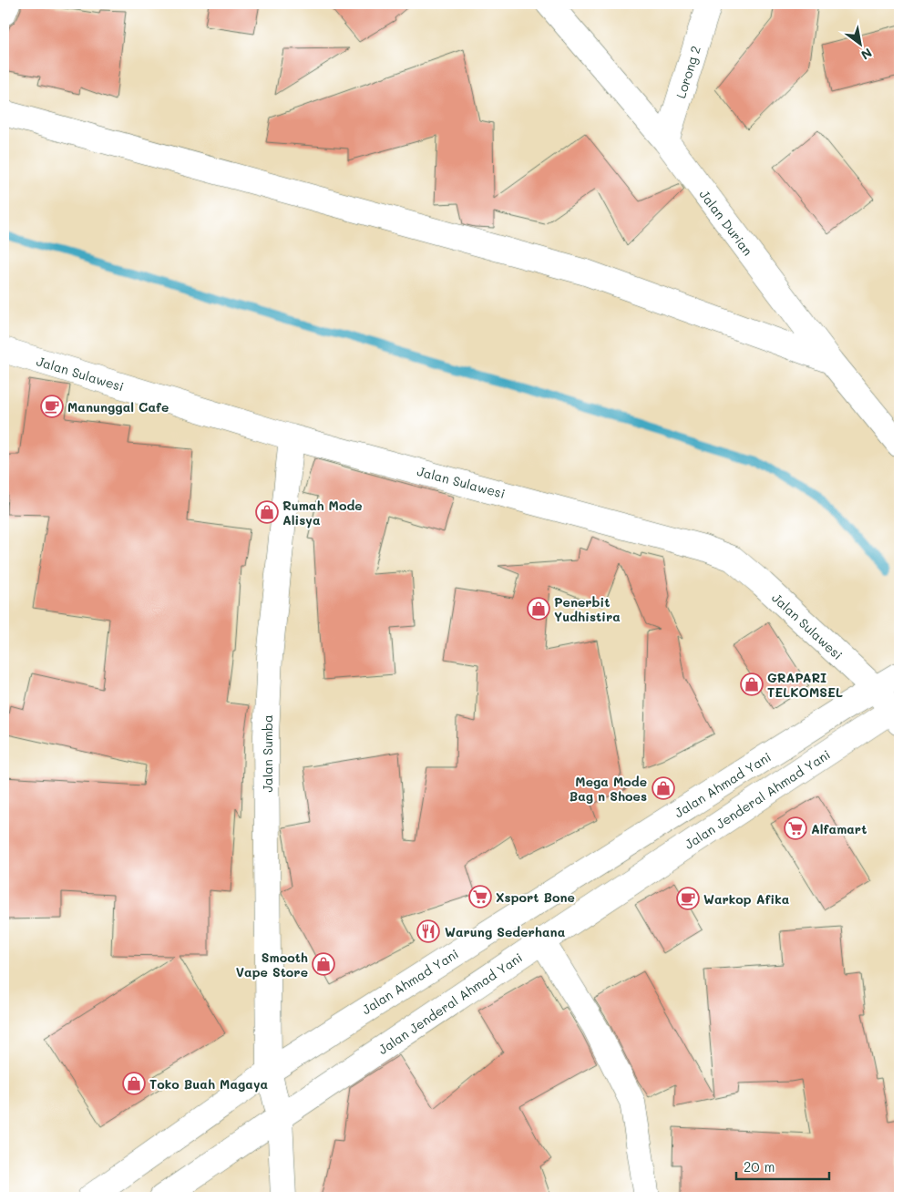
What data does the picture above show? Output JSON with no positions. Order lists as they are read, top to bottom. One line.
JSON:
{"streets":{"street":["Lorong 2","Jalan Durian","Jalan Sulawesi","Jalan Sumba","Jalan Ahmad Yani","Jalan Jenderal Ahmad Yani"]},"crossings":[["Lorong 2","Jalan Durian"],["Jalan Sulawesi","Jalan Sumba"],["Jalan Sulawesi","Jalan Ahmad Yani"],["Jalan Sulawesi","Jalan Jenderal Ahmad Yani"],["Jalan Sumba","Jalan Ahmad Yani"],["Jalan Sumba","Jalan Jenderal Ahmad Yani"]],"places":{"cafe":["Manunggal Cafe","Warkop Afika"],"shop":["Rumah Mode Alisya","Penerbit Yudhistira","GRAPARI TELKOMSEL","Mega Mode Bag n Shoes","Smooth Vape Store","Toko Buah Magaya"],"supermarket":["Alfamart","Xsport Bone"],"restaurant":["Warung Sederhana"]},"scale_bar":"20 m","north":"bottom right"}
